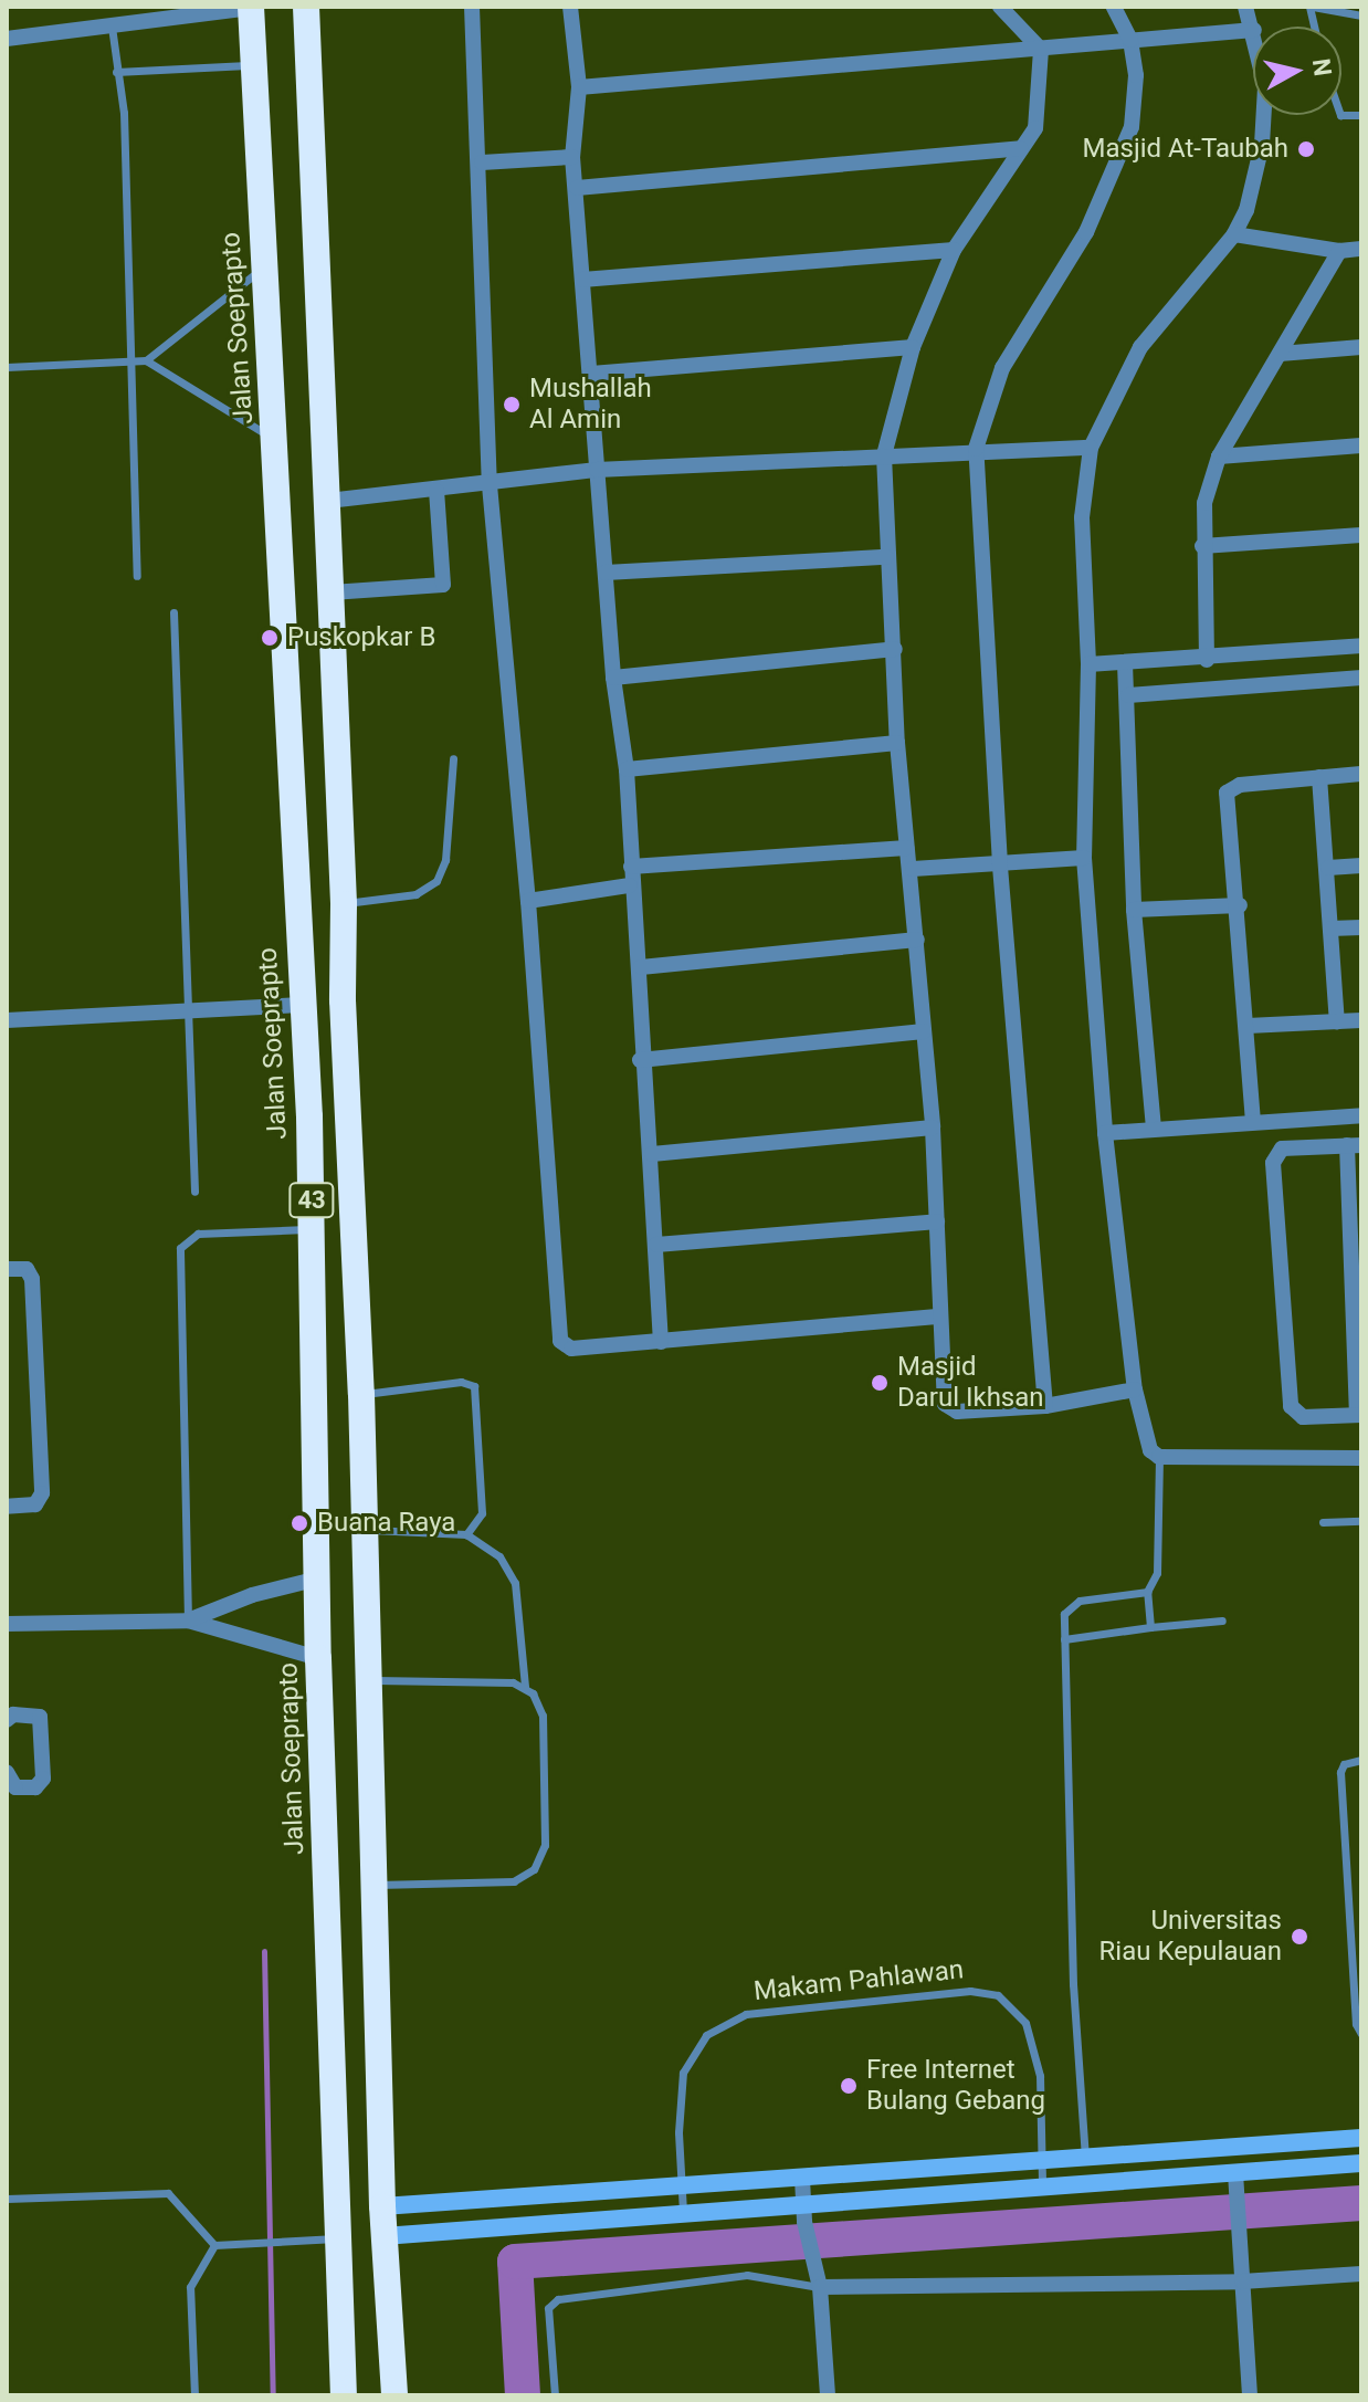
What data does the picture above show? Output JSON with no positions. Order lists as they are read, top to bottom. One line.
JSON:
{"streets":{"highway":["Jalan Soeprapto","43"],"lane":["Makam Pahlawan"]},"places":["Masjid At-Taubah","Mushallah Al Amin","Puskopkar B","Masjid Darul Ikhsan","Buana Raya","Universitas Riau Kepulauan","Free Internet Bulang Gebang"],"north":"right"}
